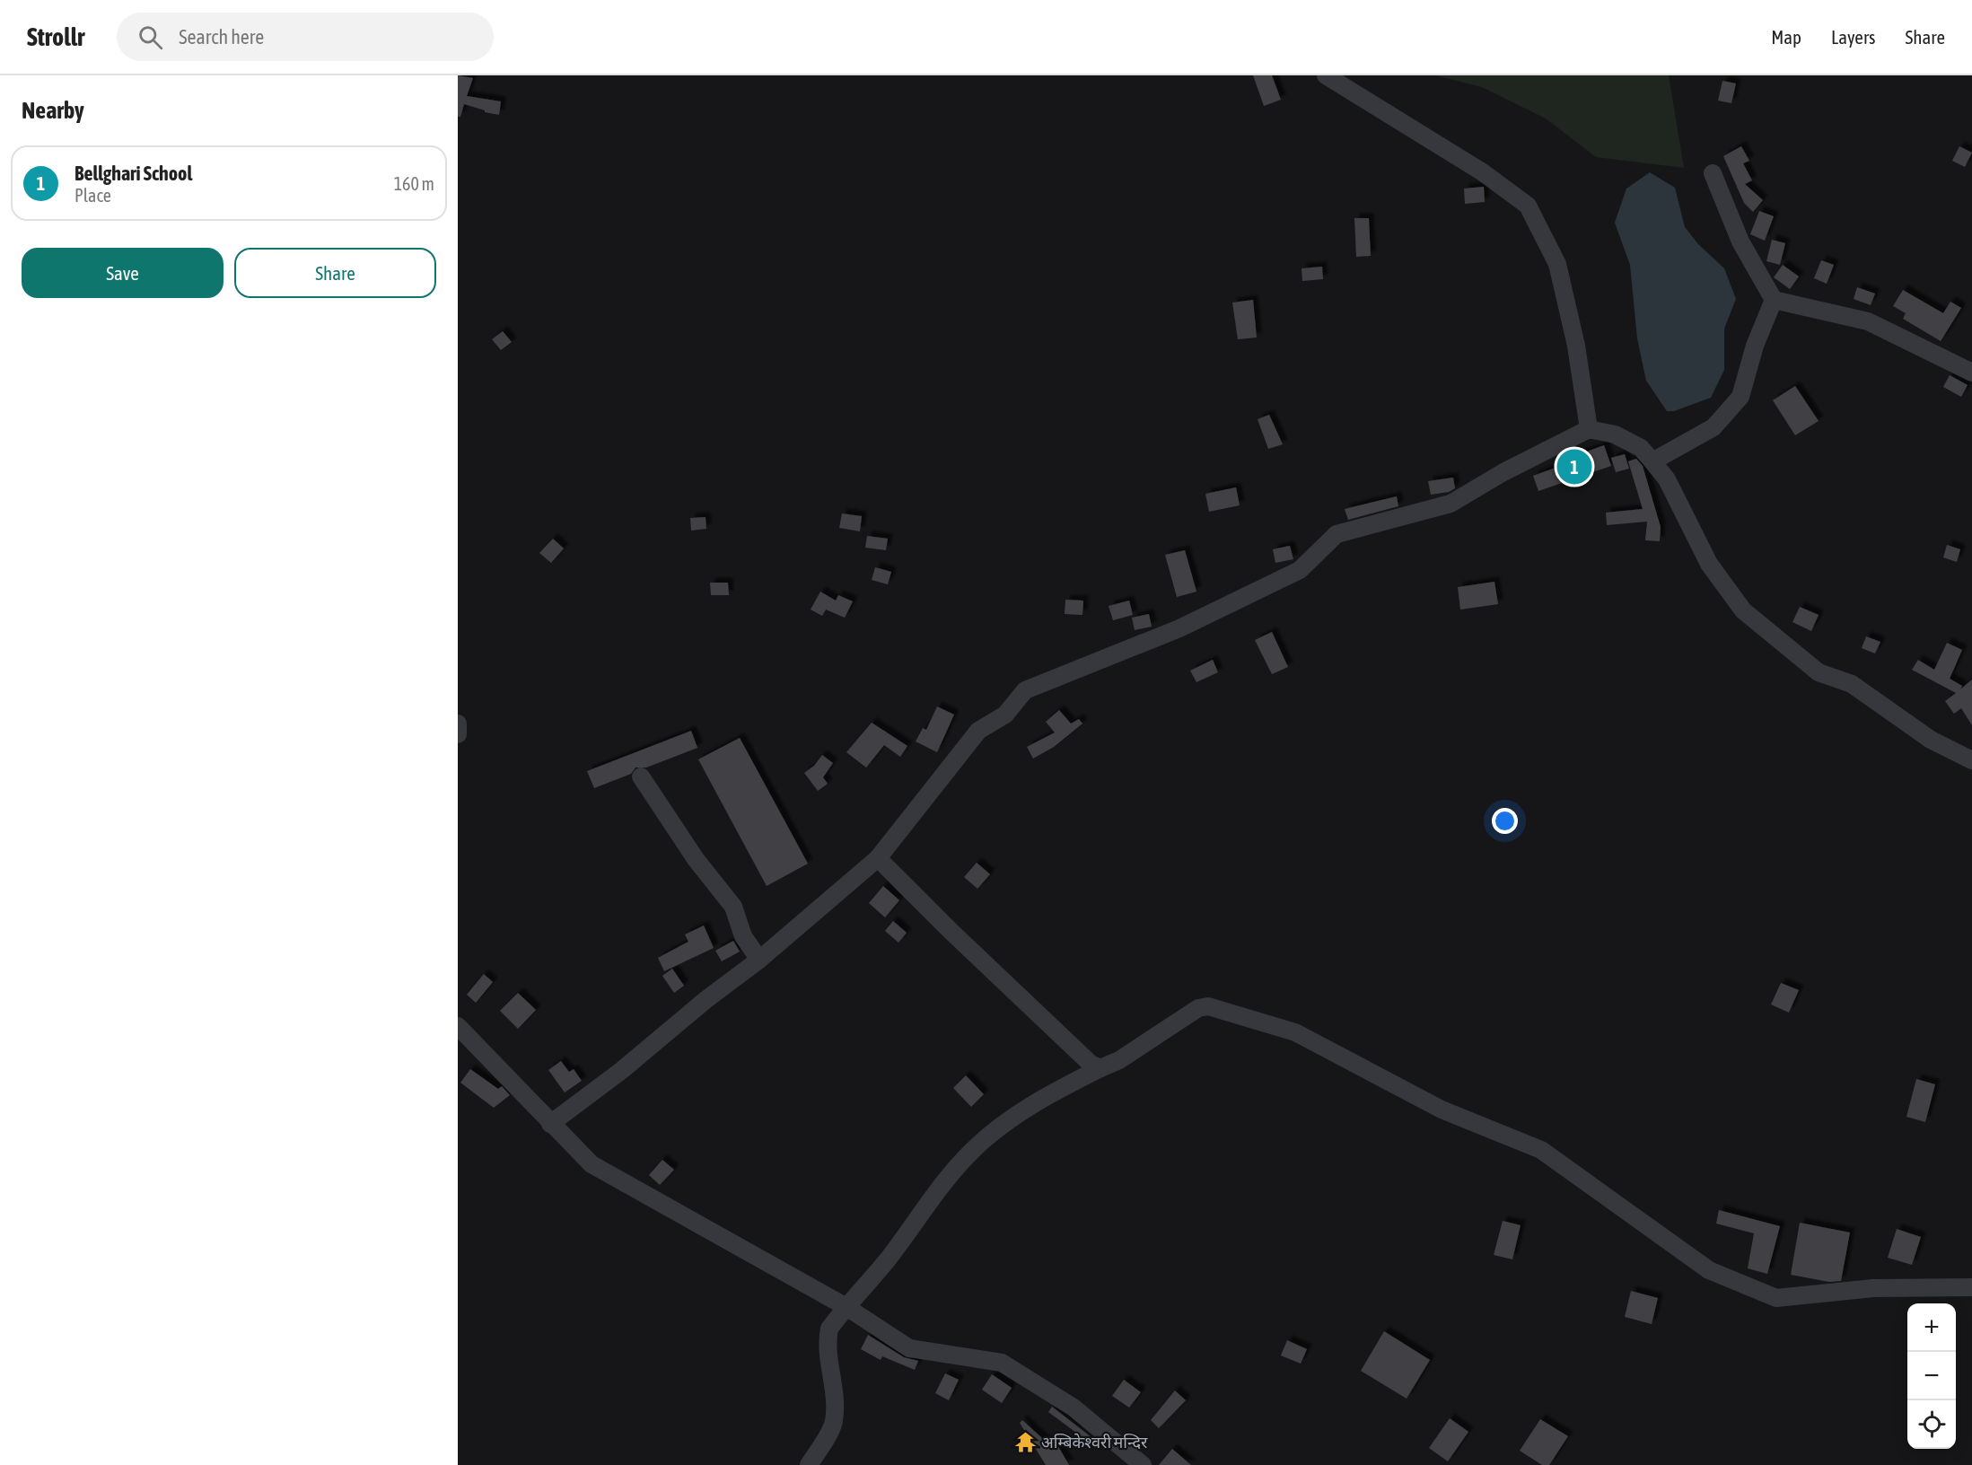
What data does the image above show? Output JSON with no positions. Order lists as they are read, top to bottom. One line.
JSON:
{"places":{"temple":["अम्बिकेश्‍वरी मन्दिर"]},"page":{"header":"Strollr","search":"Search here","nav":["Map","Layers","Share"],"heading":"Nearby","list":[{"mark":"1","name":"Bellghari School","note":"Place","value":"160 m"}],"buttons":["Save","Share"],"pins":"1","map_buttons":["+","−"]}}
